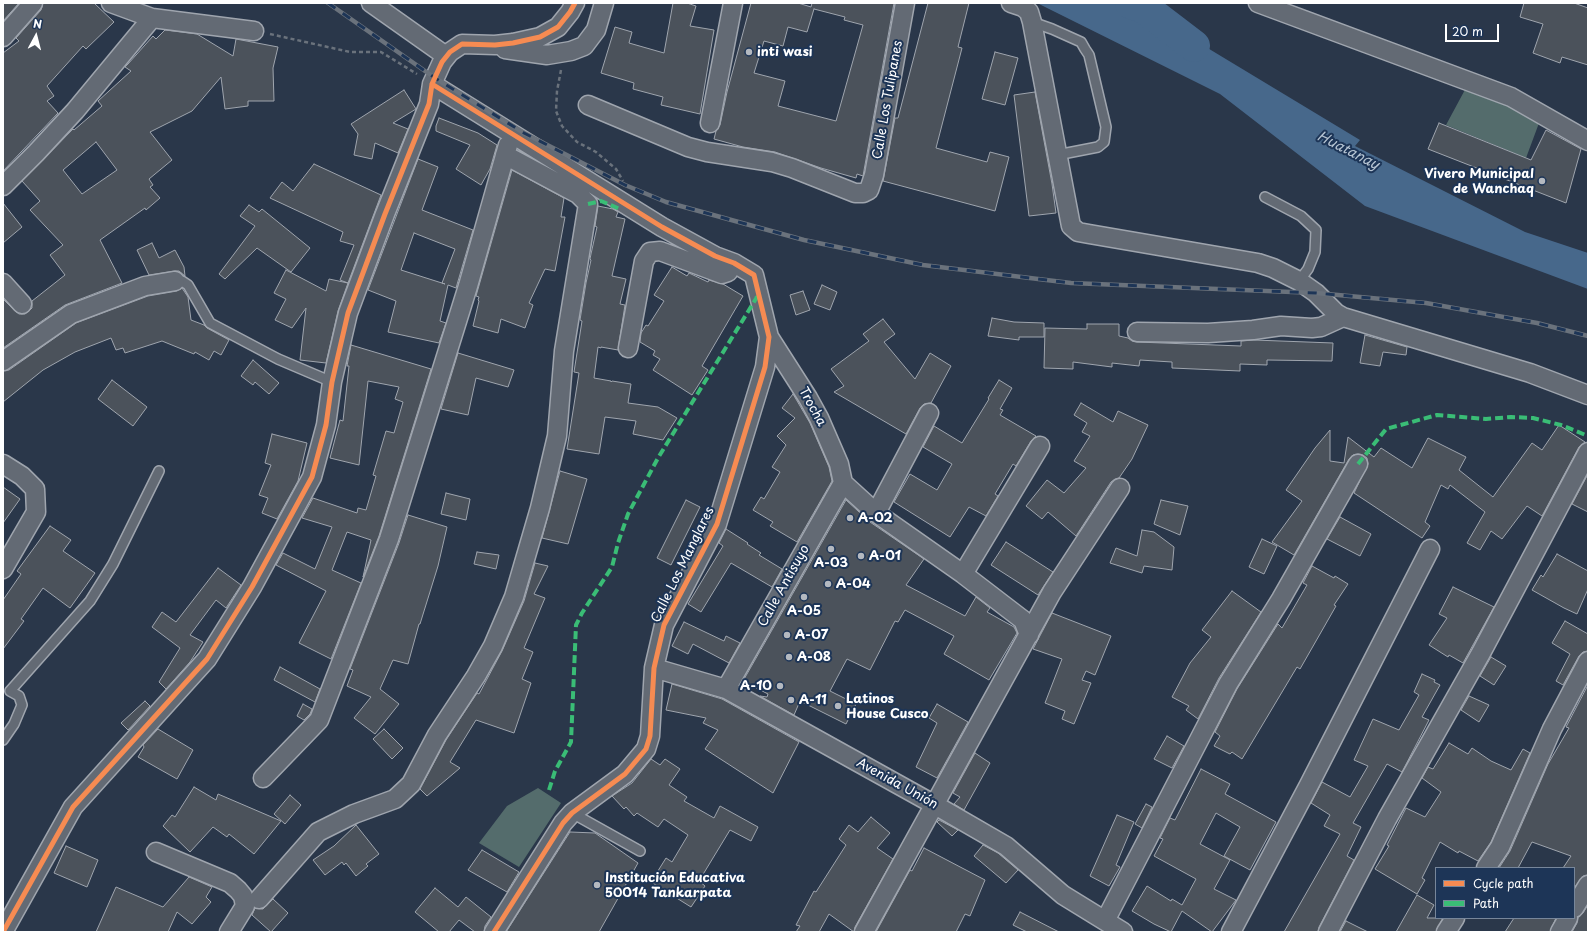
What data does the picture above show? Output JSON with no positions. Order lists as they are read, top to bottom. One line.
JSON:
{"streets":{"street":["Calle Los Tulipanes","Trocha","Calle Los Manglares","Calle Antisuyo","Avenida Unión"]},"crossings":[["Trocha","Calle Los Manglares"],["Trocha","Calle Antisuyo"],["Calle Los Manglares","Avenida Unión"],["Calle Antisuyo","Avenida Unión"]],"water":["Huatanay"],"places":["inti wasi","Vivero Municipal de Wanchaq","A-02","A-03","A-01","A-04","A-05","A-07","A-08","A-10","A-11","Latinos House Cusco","Institución Educativa 50014 Tankarpata"],"legend":["Cycle path","Path"],"scale_bar":"20 m","north":"top"}
